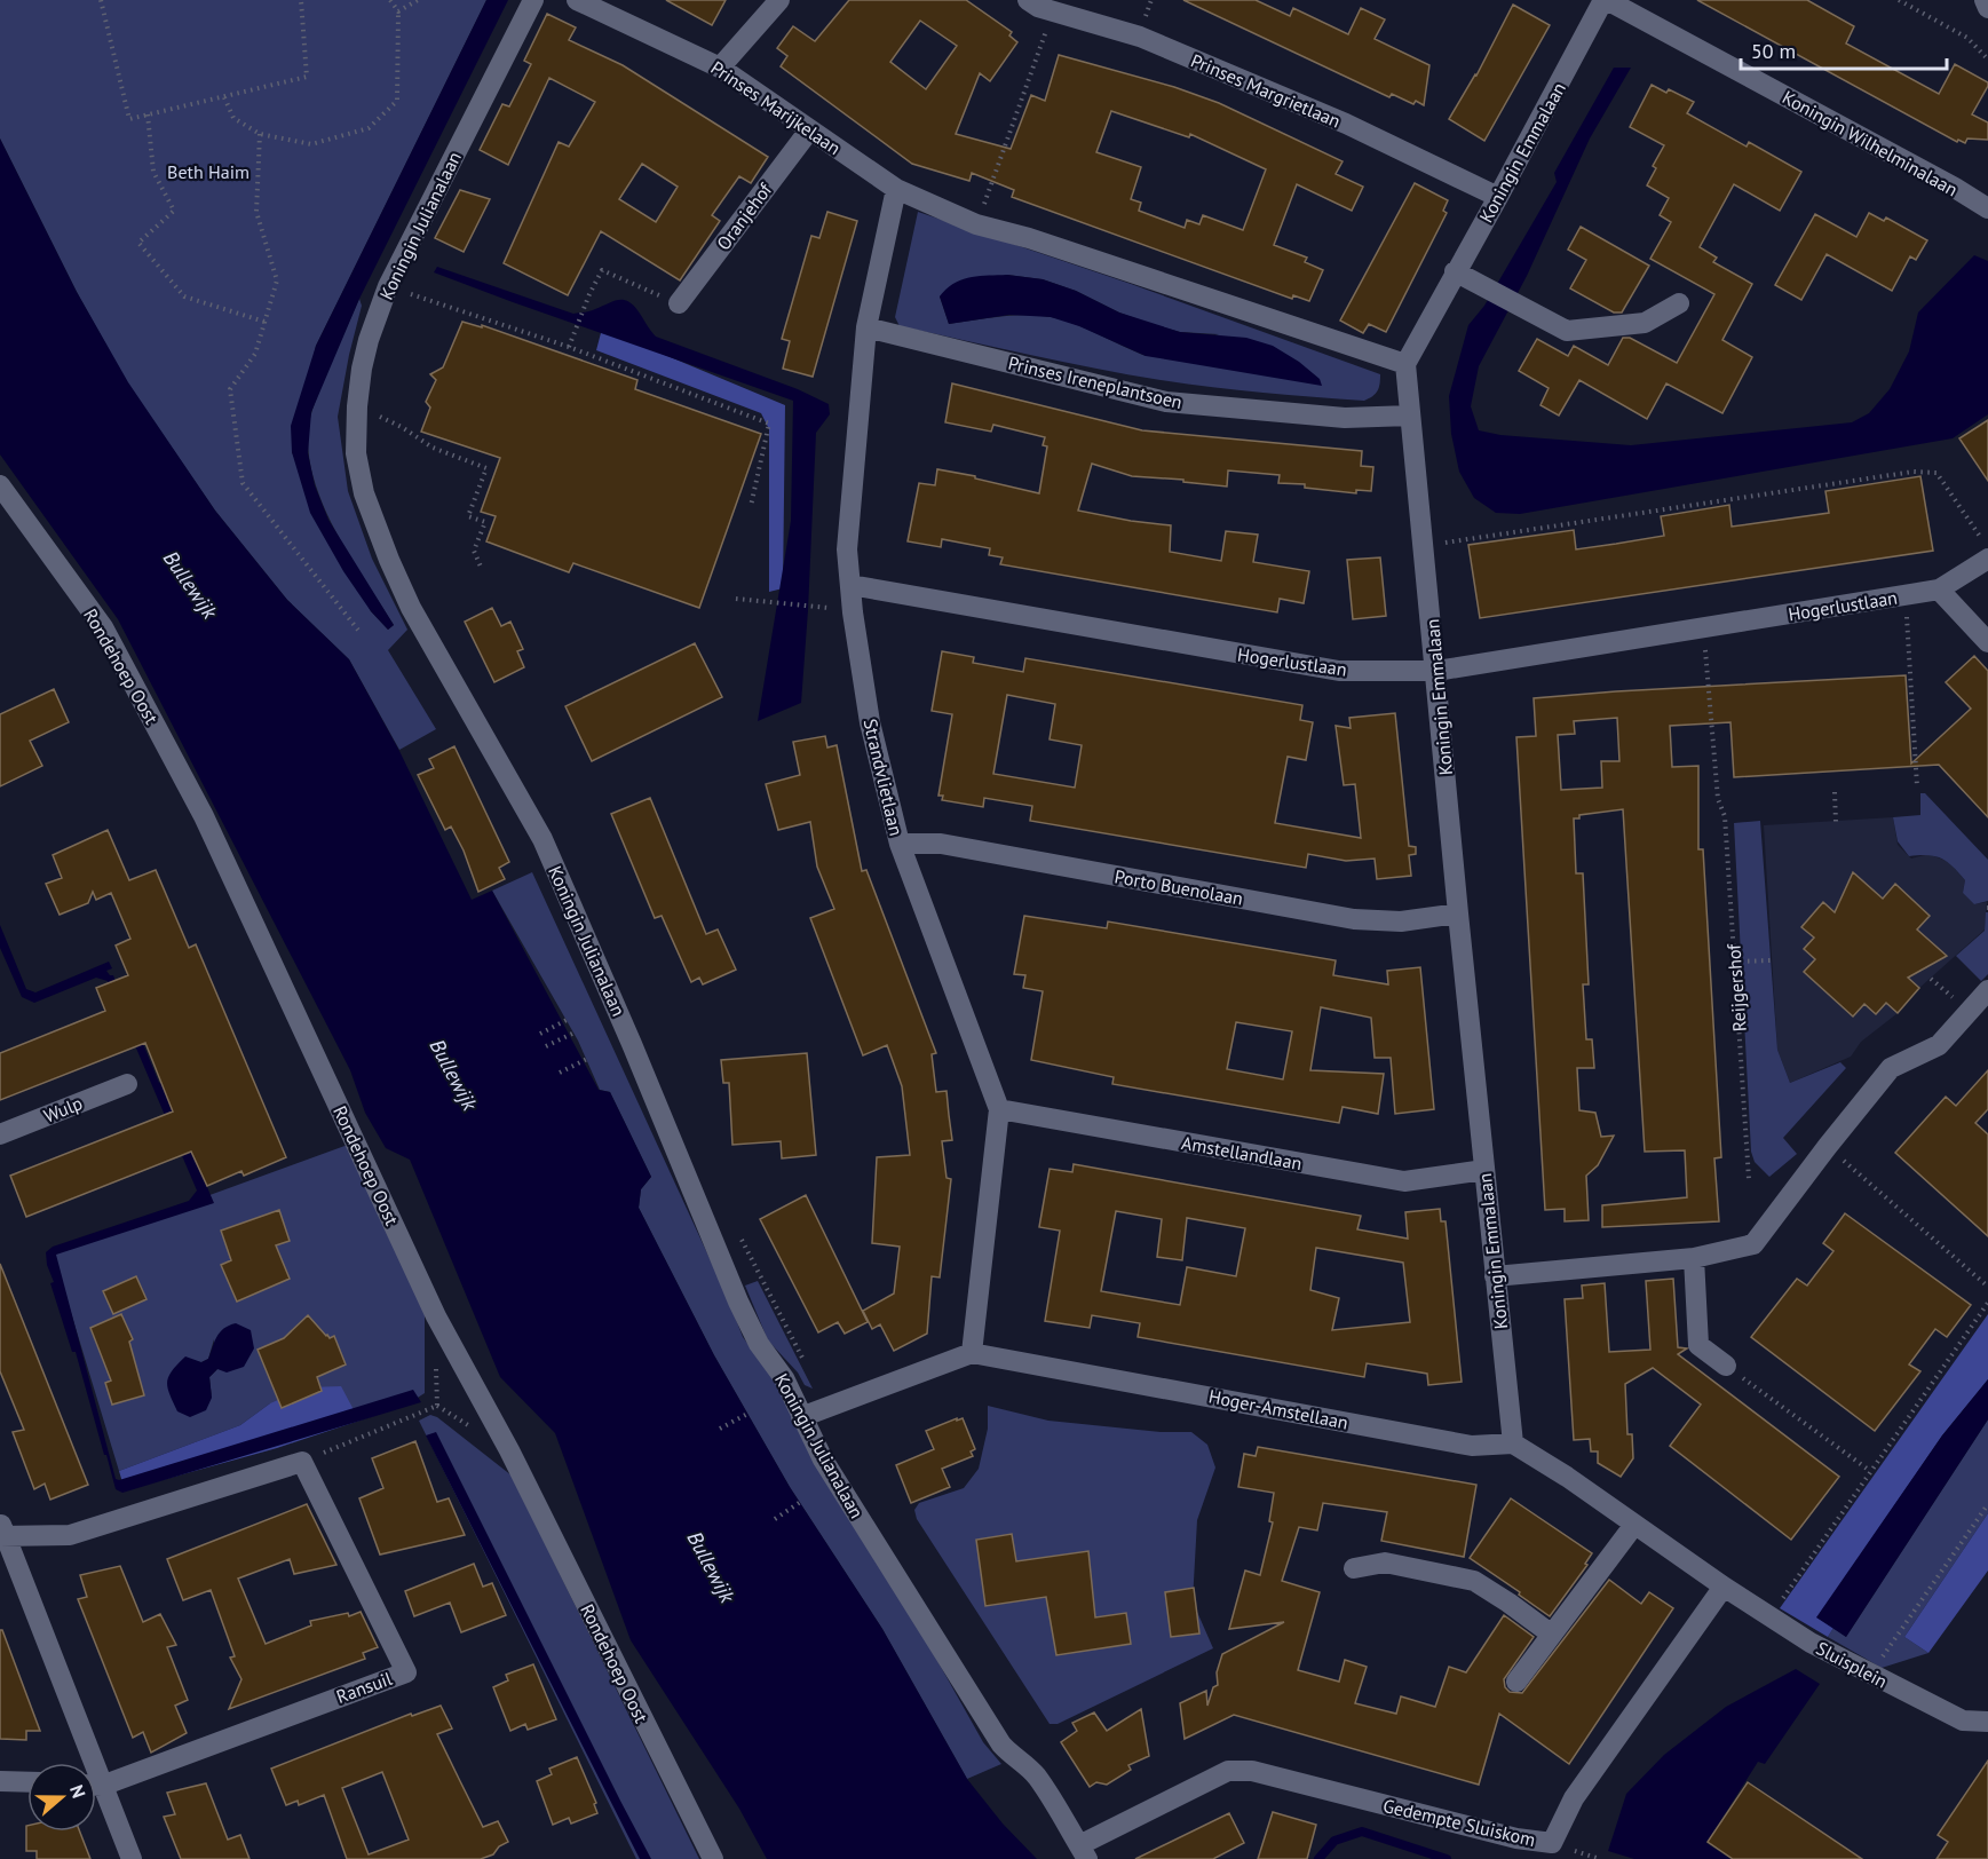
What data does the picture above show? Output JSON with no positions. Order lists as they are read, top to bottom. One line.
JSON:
{"streets":{"street":["Prinses Margrietlaan","Prinses Marijkelaan","Koningin Wilhelminalaan","Koningin Emmalaan","Oranjehof","Koningin Julianalaan","Prinses Ireneplantsoen","Hogerlustlaan","Rondehoep Oost","Strandvlietlaan","Porto Buenolaan","Wulp","Amstellandlaan","Hoger-Amstellaan","Sluisplein","Ransuil","Gedempte Sluiskom"],"path":["Reijgershof"]},"crossings":[["Prinses Margrietlaan","Koningin Emmalaan"],["Prinses Marijkelaan","Oranjehof"],["Prinses Marijkelaan","Strandvlietlaan"],["Koningin Wilhelminalaan","Koningin Emmalaan"],["Koningin Emmalaan","Prinses Ireneplantsoen"],["Koningin Emmalaan","Hogerlustlaan"],["Koningin Emmalaan","Porto Buenolaan"],["Koningin Emmalaan","Amstellandlaan"],["Koningin Emmalaan","Hoger-Amstellaan"],["Koningin Julianalaan","Gedempte Sluiskom"],["Prinses Ireneplantsoen","Strandvlietlaan"],["Hogerlustlaan","Strandvlietlaan"],["Hogerlustlaan","Reijgershof"],["Strandvlietlaan","Porto Buenolaan"],["Strandvlietlaan","Amstellandlaan"],["Strandvlietlaan","Hoger-Amstellaan"],["Sluisplein","Gedempte Sluiskom"]],"water":["Bullewijk"],"parks":["Beth Haim"],"scale_bar":"50 m","north":"right"}
